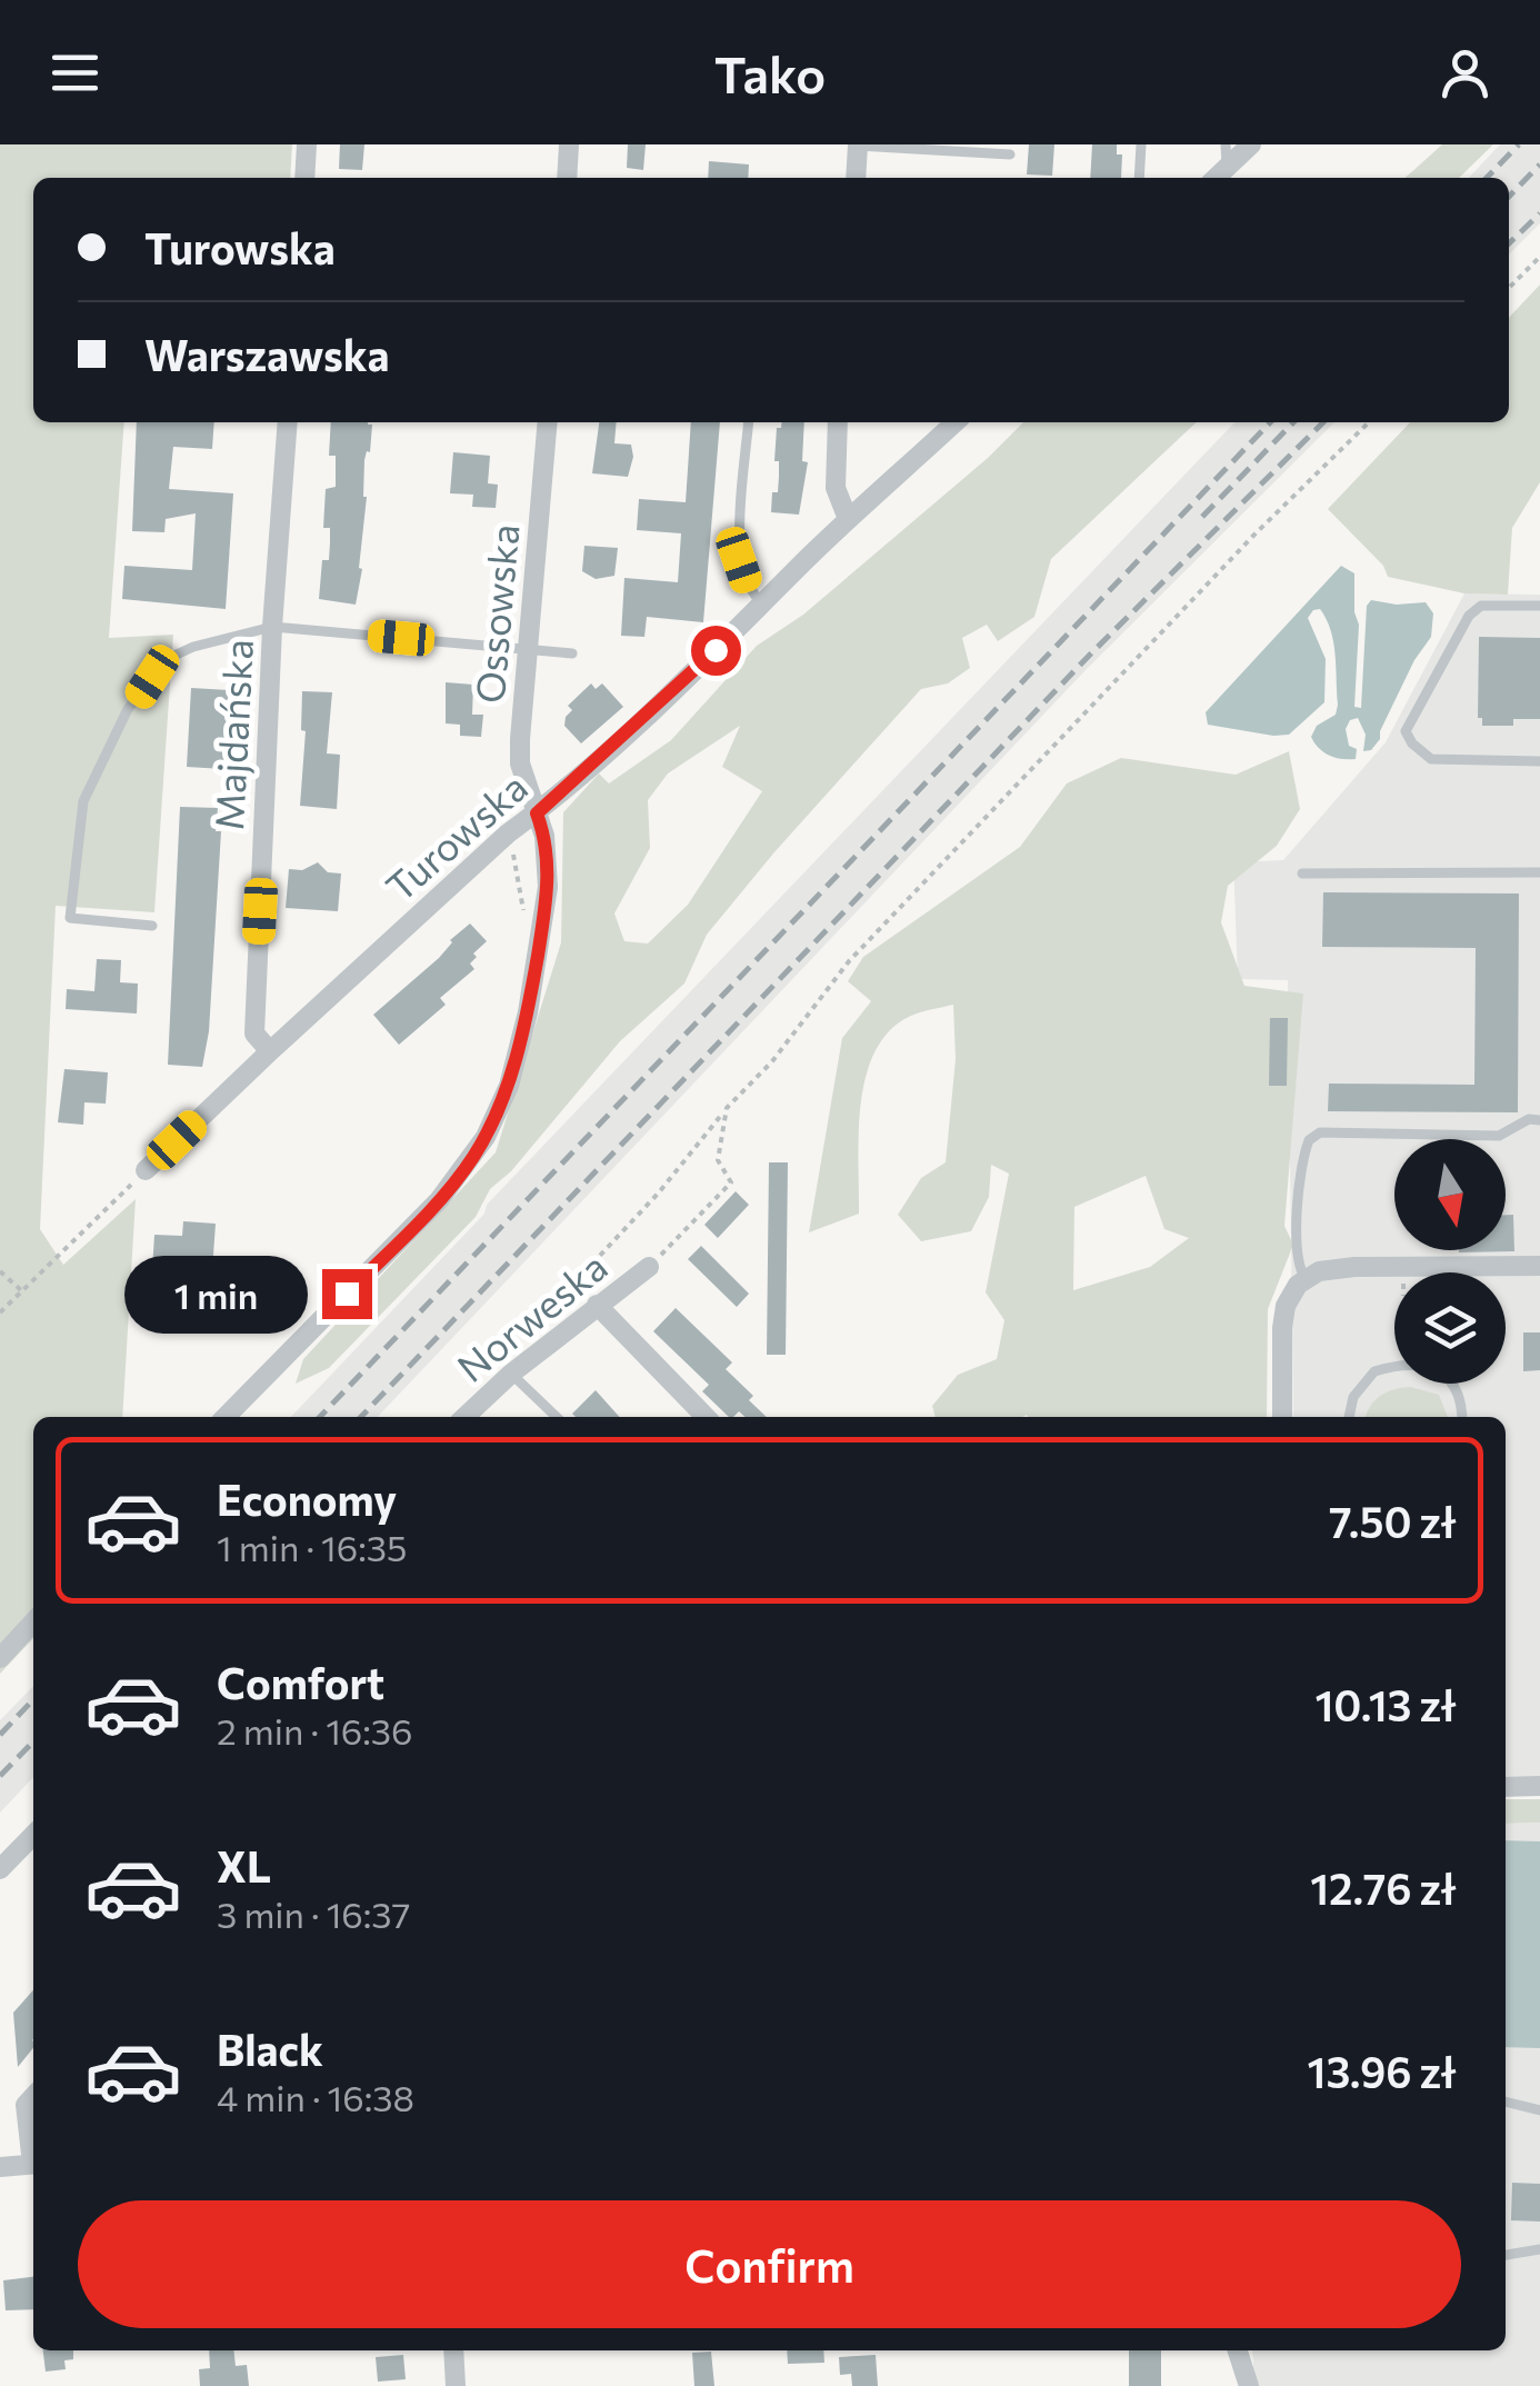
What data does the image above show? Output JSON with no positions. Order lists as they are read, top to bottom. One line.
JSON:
{"streets":{"street":["Ossowska","Majdańska","Turowska","Norweska"]},"crossings":[["Ossowska","Turowska"],["Majdańska","Turowska"]],"north":"bottom","page":{"header":"Tako","banner":["Turowska","Warszawska"],"bubble":"1 min","list":[{"name":"Economy","note":"1 min · 16:35","value":"7.50 zł"},{"name":"Comfort","note":"2 min · 16:36","value":"10.13 zł"},{"name":"XL","note":"3 min · 16:37","value":"12.76 zł"},{"name":"Black","note":"4 min · 16:38","value":"13.96 zł"}],"buttons":"Confirm"}}
